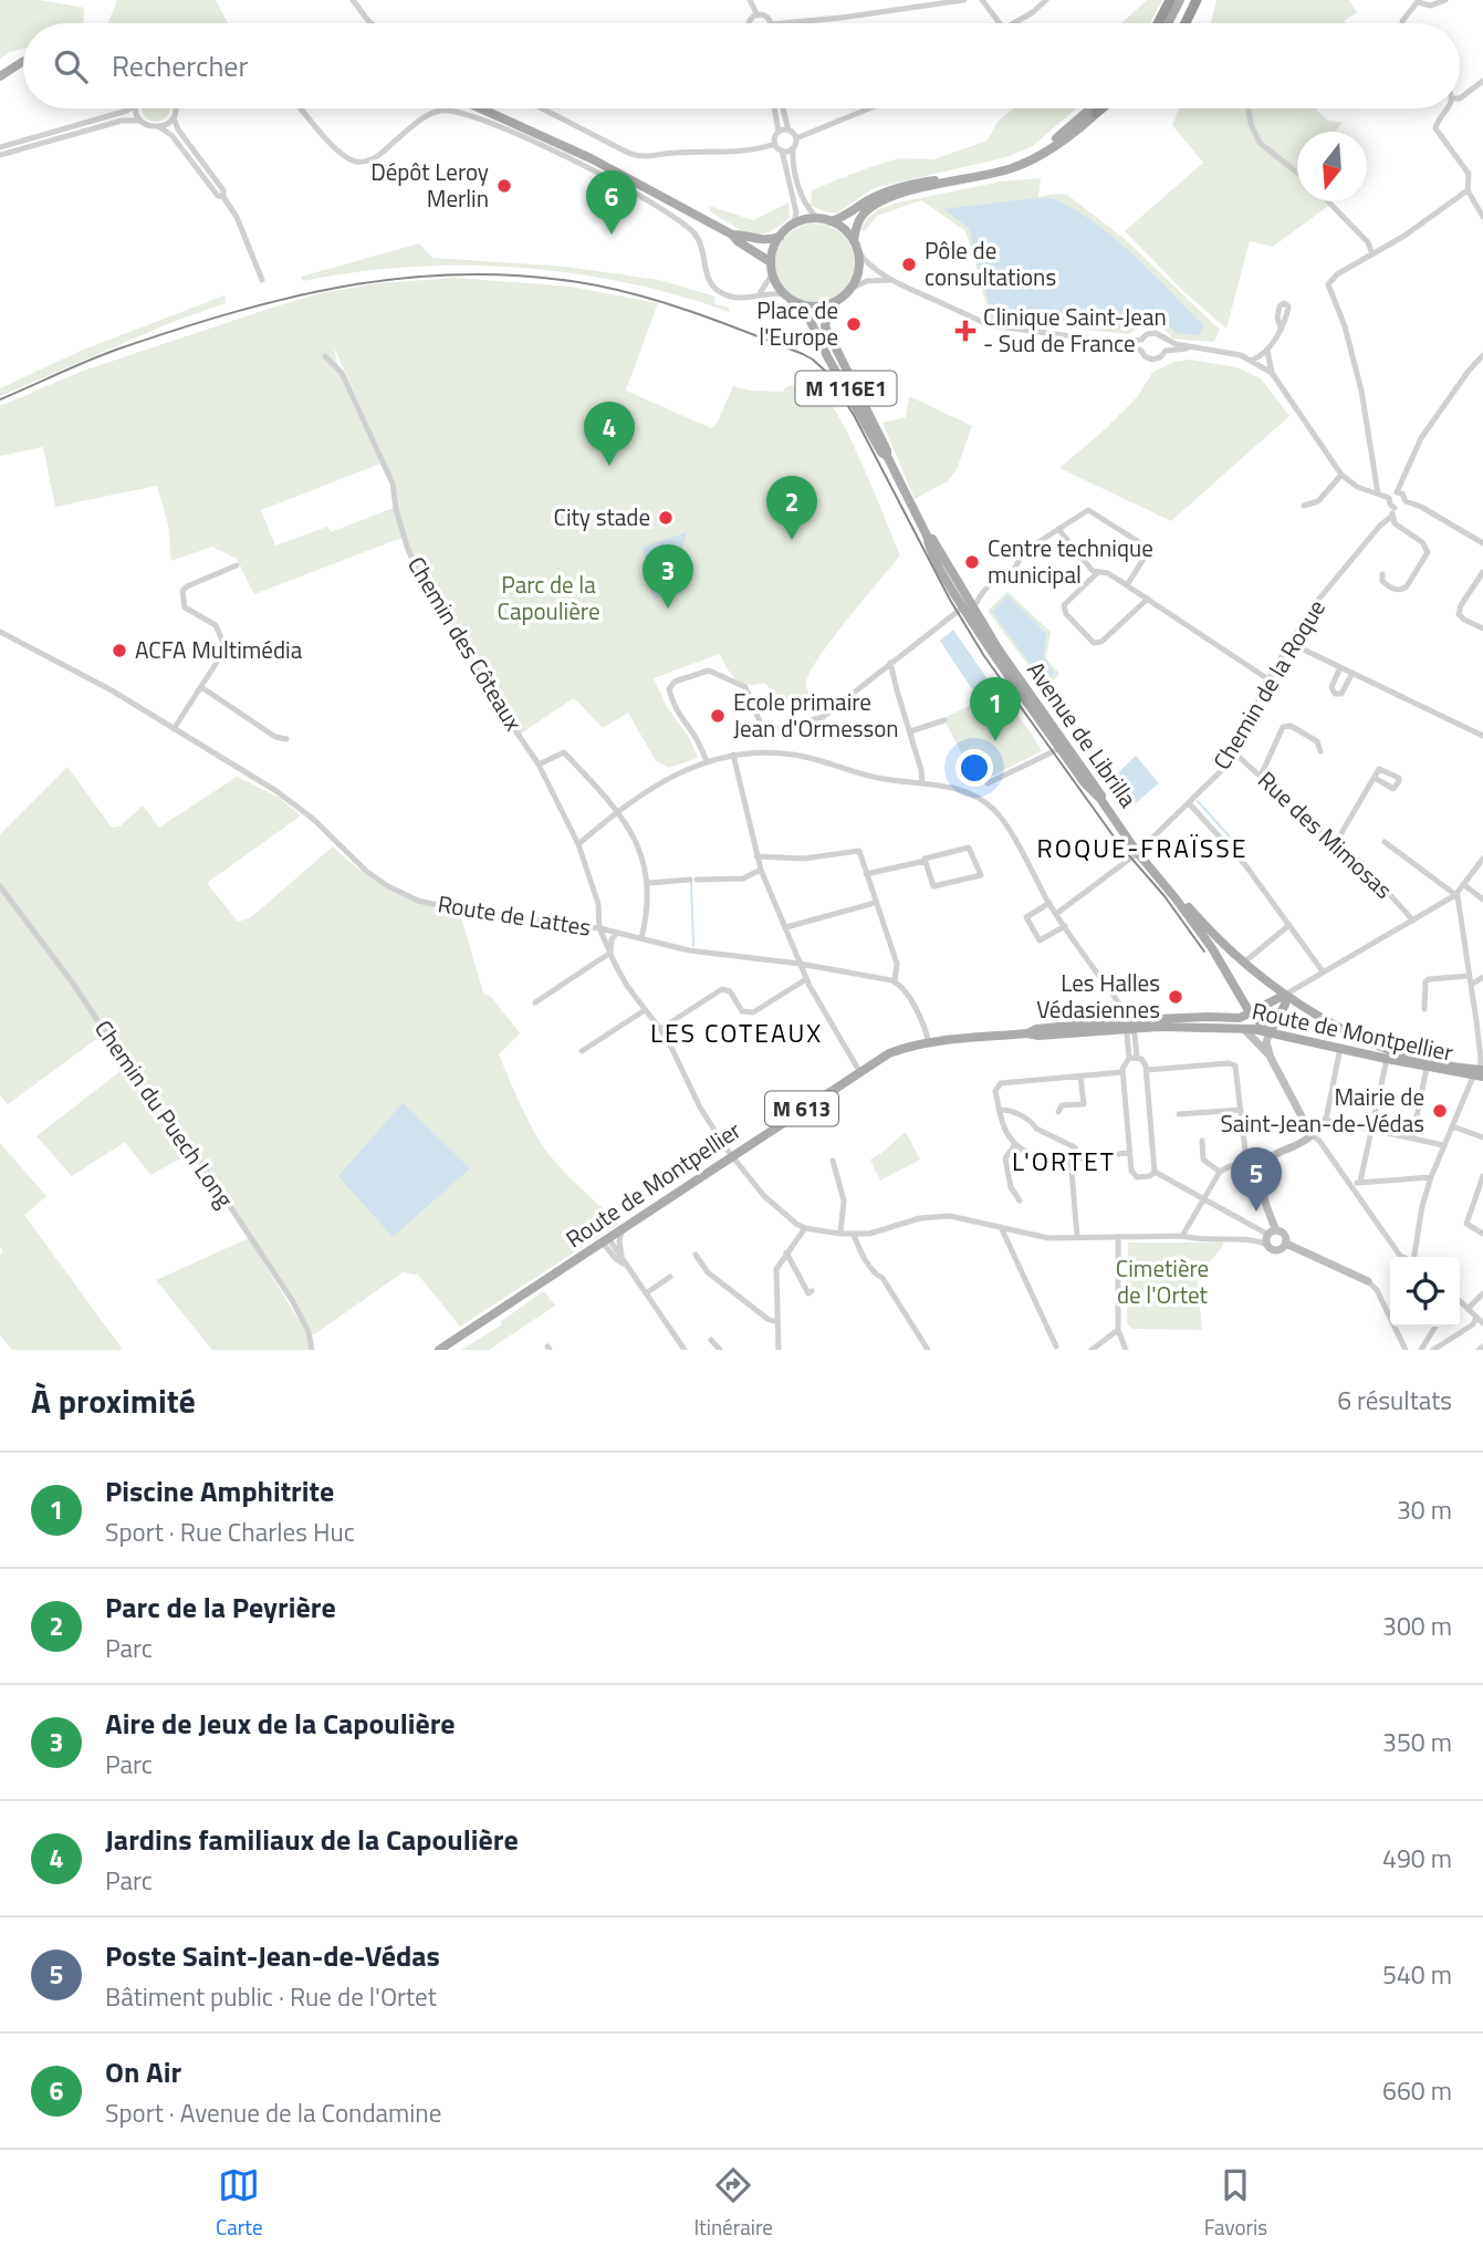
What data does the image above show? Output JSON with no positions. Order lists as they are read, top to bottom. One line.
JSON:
{"streets":{"main road":["M 116E1","Avenue de Librilla","Route de Montpellier","M 613"],"street":["Chemin des Côteaux","Chemin de la Roque","Rue des Mimosas","Route de Lattes","Chemin du Puech Long"]},"crossings":[["M 116E1","Avenue de Librilla"],["M 116E1","Route de Montpellier"],["M 116E1","M 613"],["Chemin des Côteaux","Route de Lattes"],["Chemin des Côteaux","Route de Montpellier"],["Chemin de la Roque","Avenue de Librilla"],["Chemin de la Roque","Rue des Mimosas"],["Avenue de Librilla","Route de Montpellier"],["Avenue de Librilla","M 613"],["Route de Montpellier","M 613"]],"districts":["ROQUE-FRAÏSSE","LES COTEAUX","L'ORTET"],"parks":["Parc de la Capoulière","Cimetière de l'Ortet"],"places":{"other":["Dépôt Leroy Merlin","Pôle de consultations","Place de l'Europe","City stade","Centre technique municipal","ACFA Multimédia","Ecole primaire Jean d'Ormesson","Les Halles Védasiennes","Mairie de Saint-Jean-de-Védas"],"health":["Clinique Saint-Jean - Sud de France"]},"north":"bottom","page":{"search":"Rechercher","pins":["6","4","2","3","1","5"],"heading":["À proximité","6 résultats"],"list":[{"mark":"1","name":"Piscine Amphitrite","note":"Sport · Rue Charles Huc","value":"30 m"},{"mark":"2","name":"Parc de la Peyrière","note":"Parc","value":"300 m"},{"mark":"3","name":"Aire de Jeux de la Capoulière","note":"Parc","value":"350 m"},{"mark":"4","name":"Jardins familiaux de la Capoulière","note":"Parc","value":"490 m"},{"mark":"5","name":"Poste Saint-Jean-de-Védas","note":"Bâtiment public · Rue de l'Ortet","value":"540 m"},{"mark":"6","name":"On Air","note":"Sport · Avenue de la Condamine","value":"660 m"}],"nav":["Carte","Itinéraire","Favoris"]}}
